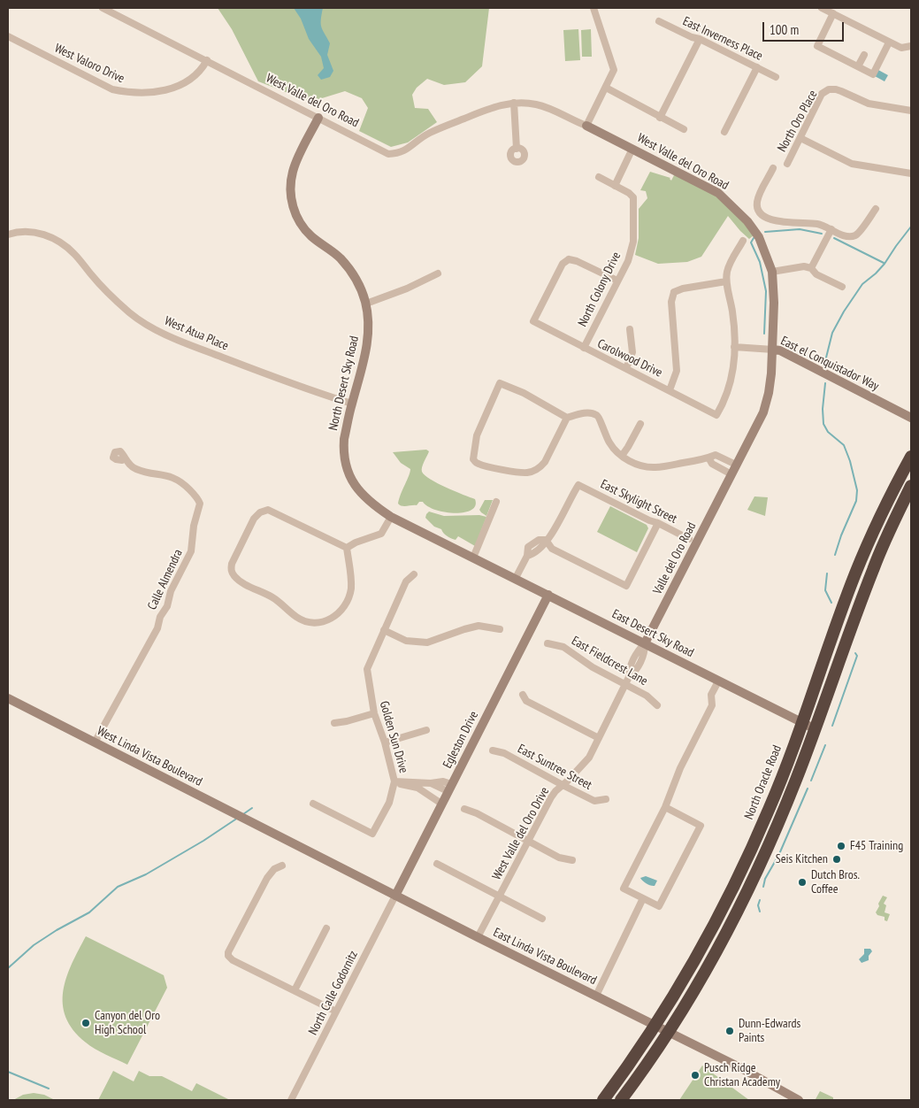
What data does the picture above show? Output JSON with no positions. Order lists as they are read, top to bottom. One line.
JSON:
{"streets":{"highway":["North Oracle Road"],"street":["East Inverness Place","West Valoro Drive","West Valle del Oro Road","North Oro Place","North Colony Drive","West Atua Place","Carolwood Drive","East el Conquistador Way","North Desert Sky Road","East Skylight Street","Valle del Oro Road","Calle Almendra","East Desert Sky Road","East Fieldcrest Lane","Golden Sun Drive","Egleston Drive","West Linda Vista Boulevard","East Suntree Street","West Valle del Oro Drive","East Linda Vista Boulevard","North Calle Godornitz"]},"crossings":[["West Valoro Drive","West Valle del Oro Road"],["West Valle del Oro Road","East el Conquistador Way"],["West Valle del Oro Road","North Desert Sky Road"],["West Valle del Oro Road","Valle del Oro Road"],["North Colony Drive","Carolwood Drive"],["West Atua Place","North Desert Sky Road"],["Carolwood Drive","East el Conquistador Way"],["North Desert Sky Road","East Desert Sky Road"],["Valle del Oro Road","East Desert Sky Road"],["Valle del Oro Road","West Valle del Oro Drive"],["Calle Almendra","West Linda Vista Boulevard"],["East Desert Sky Road","Egleston Drive"],["East Desert Sky Road","North Oracle Road"],["East Desert Sky Road","West Valle del Oro Drive"],["East Fieldcrest Lane","West Valle del Oro Drive"],["Egleston Drive","East Linda Vista Boulevard"],["Egleston Drive","North Calle Godornitz"],["West Linda Vista Boulevard","East Linda Vista Boulevard"],["East Suntree Street","West Valle del Oro Drive"],["North Oracle Road","East Linda Vista Boulevard"],["West Valle del Oro Drive","East Linda Vista Boulevard"],["East Linda Vista Boulevard","North Calle Godornitz"]],"places":["F45 Training","Seis Kitchen","Dutch Bros. Coffee","Canyon del Oro High School","Dunn-Edwards Paints","Pusch Ridge Christan Academy"],"scale_bar":"100 m"}
